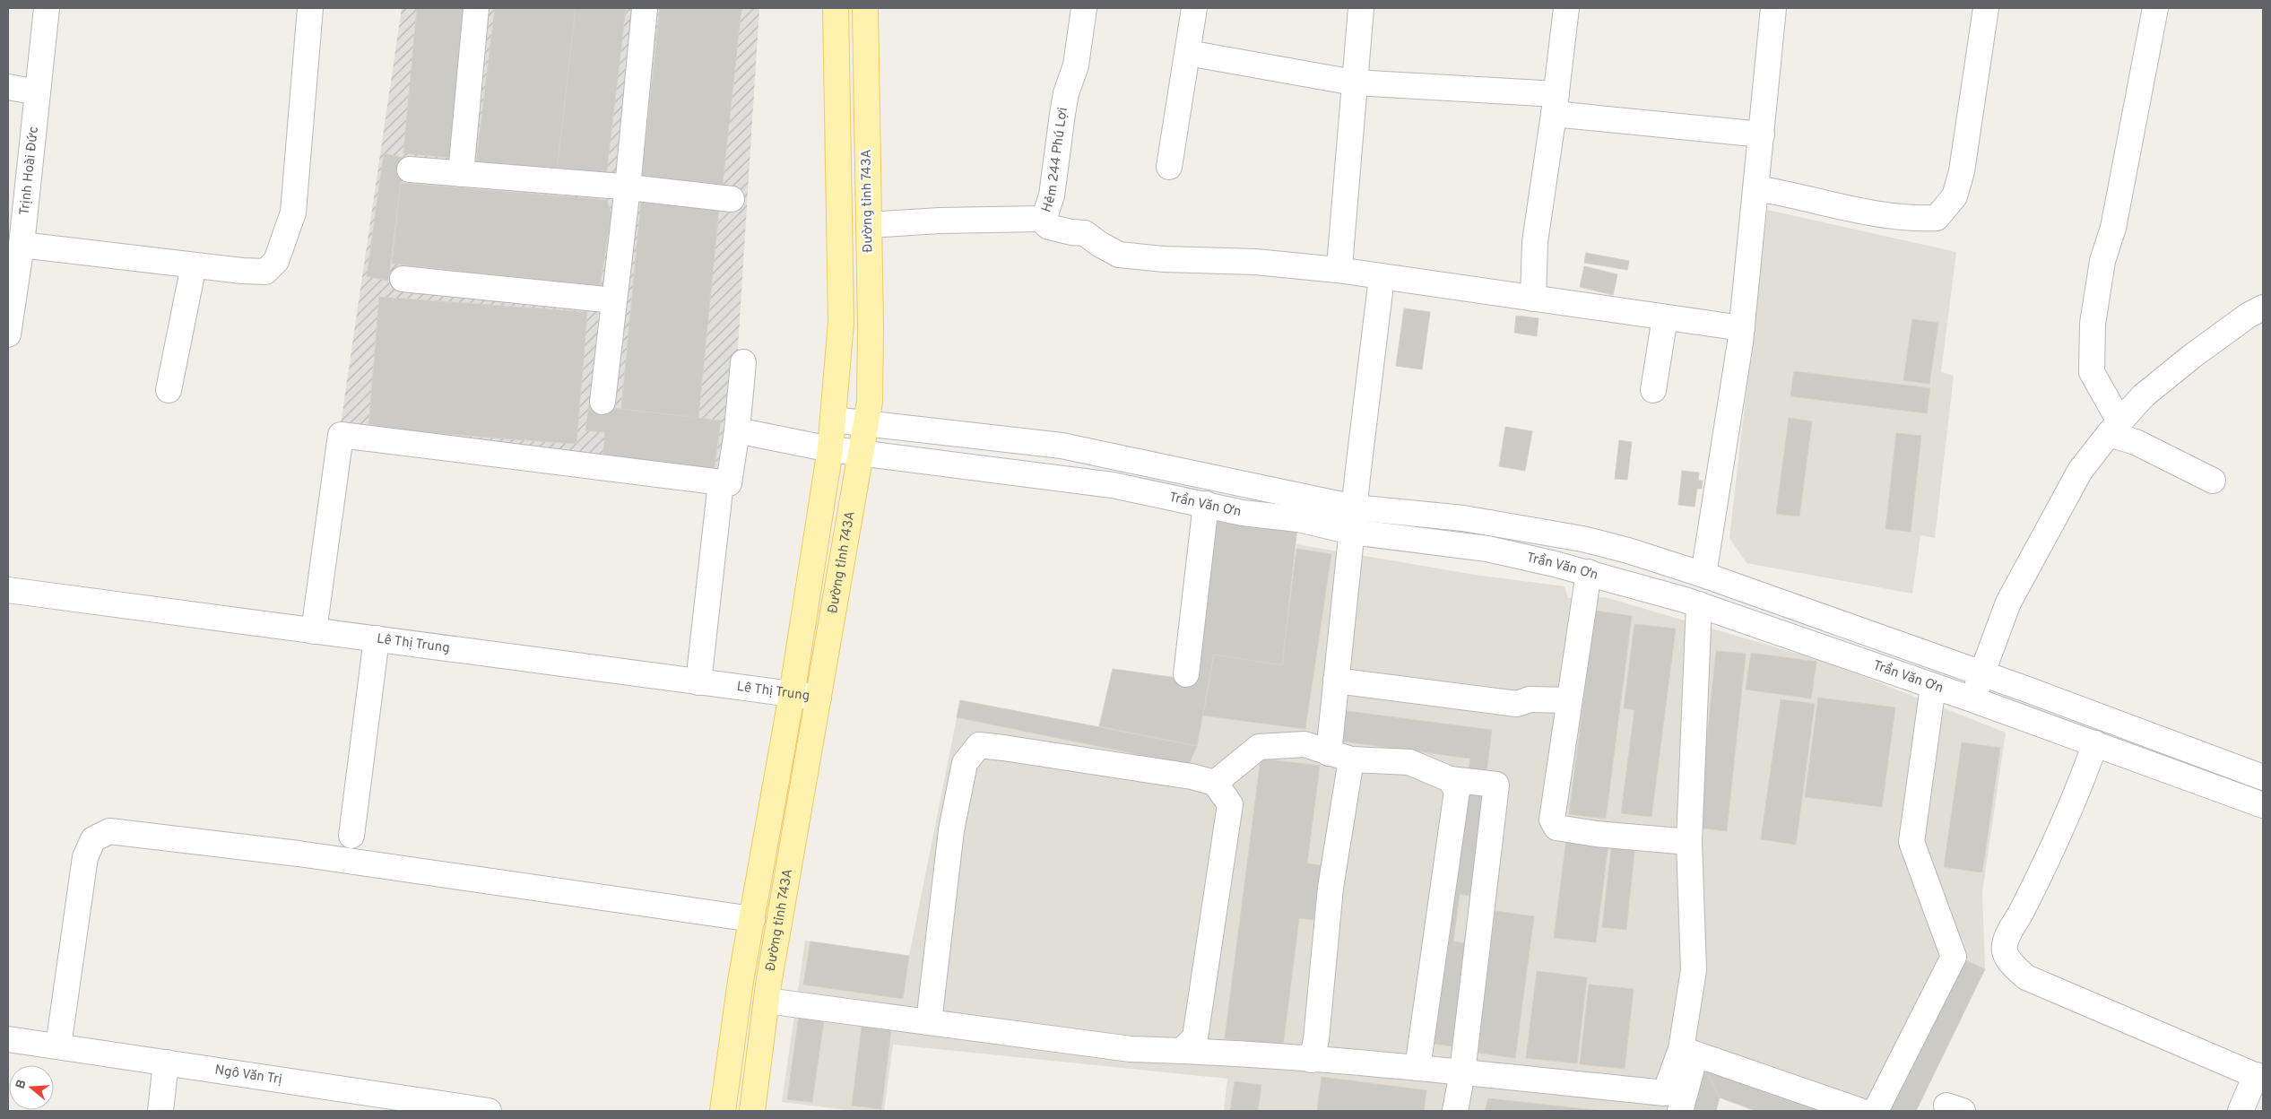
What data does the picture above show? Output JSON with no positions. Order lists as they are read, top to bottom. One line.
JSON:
{"streets":{"main road":["Đường tỉnh 743A"],"street":["Hẻm 244 Phú Lợi","Trịnh Hoài Đức","Trần Văn Ơn","Lê Thị Trung","Ngô Văn Trị"]},"crossings":[["Hẻm 244 Phú Lợi","Đường tỉnh 743A"],["Đường tỉnh 743A","Trần Văn Ơn"],["Đường tỉnh 743A","Lê Thị Trung"]],"north":"left"}
